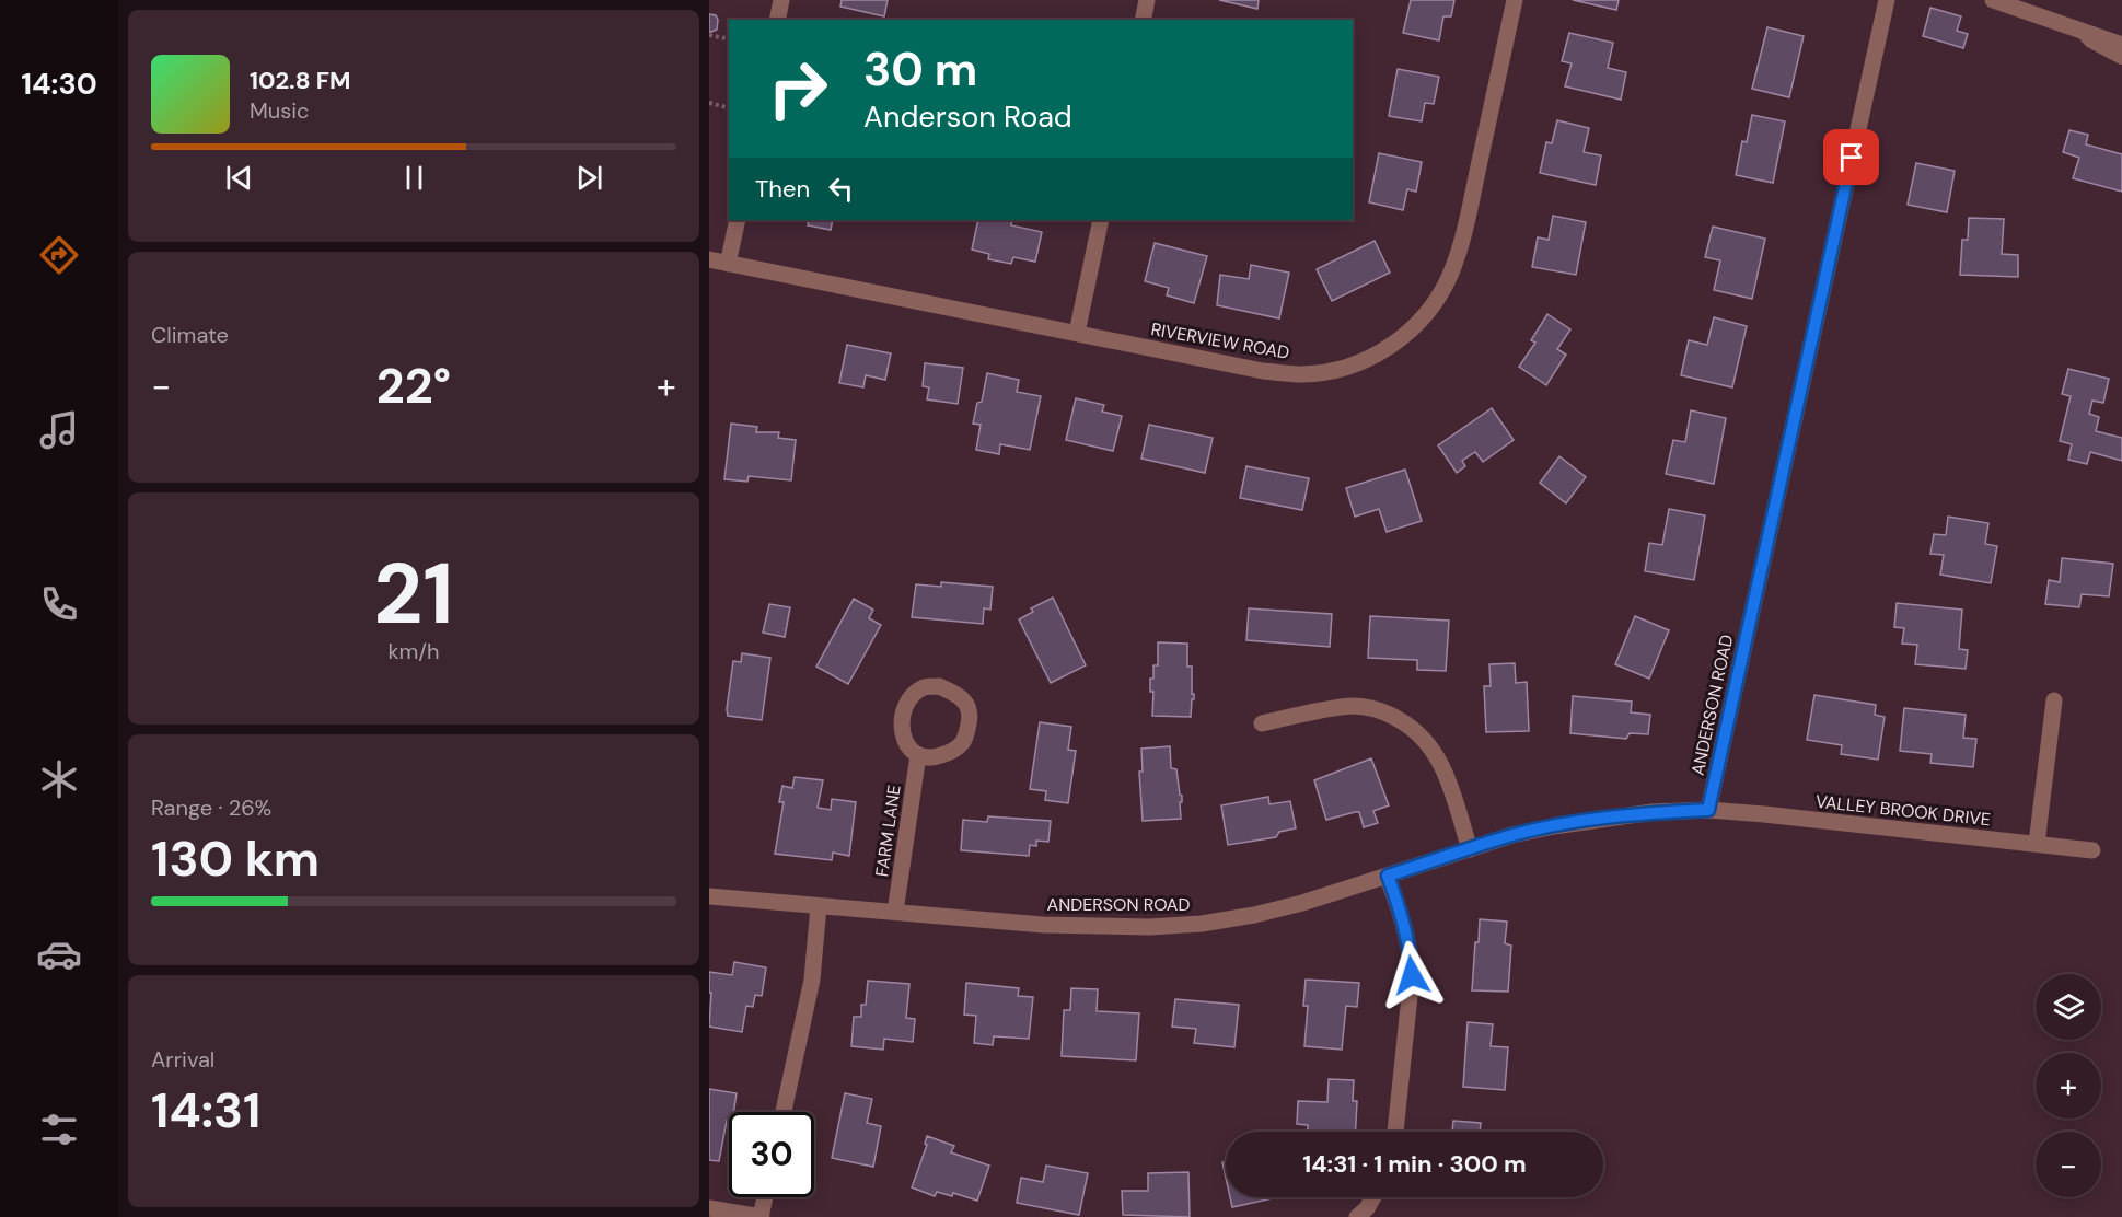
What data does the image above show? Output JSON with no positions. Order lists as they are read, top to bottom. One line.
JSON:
{"streets":{"street":["RIVERVIEW ROAD","ANDERSON ROAD","VALLEY BROOK DRIVE","FARM LANE"]},"crossings":[["ANDERSON ROAD","VALLEY BROOK DRIVE"],["ANDERSON ROAD","FARM LANE"]],"page":{"tabs":"14:30","turn":["30 m","Anderson Road"],"song":["102.8 FM","Music"],"then":"Then","tile":["Climate",["21","km/h"],["Range · 26%","130 km"],["Arrival","14:31"]],"heat":["−","22°","+"],"map_buttons":["+","−"],"limit":"30","trip":"14:31 · 1 min · 300 m"}}
